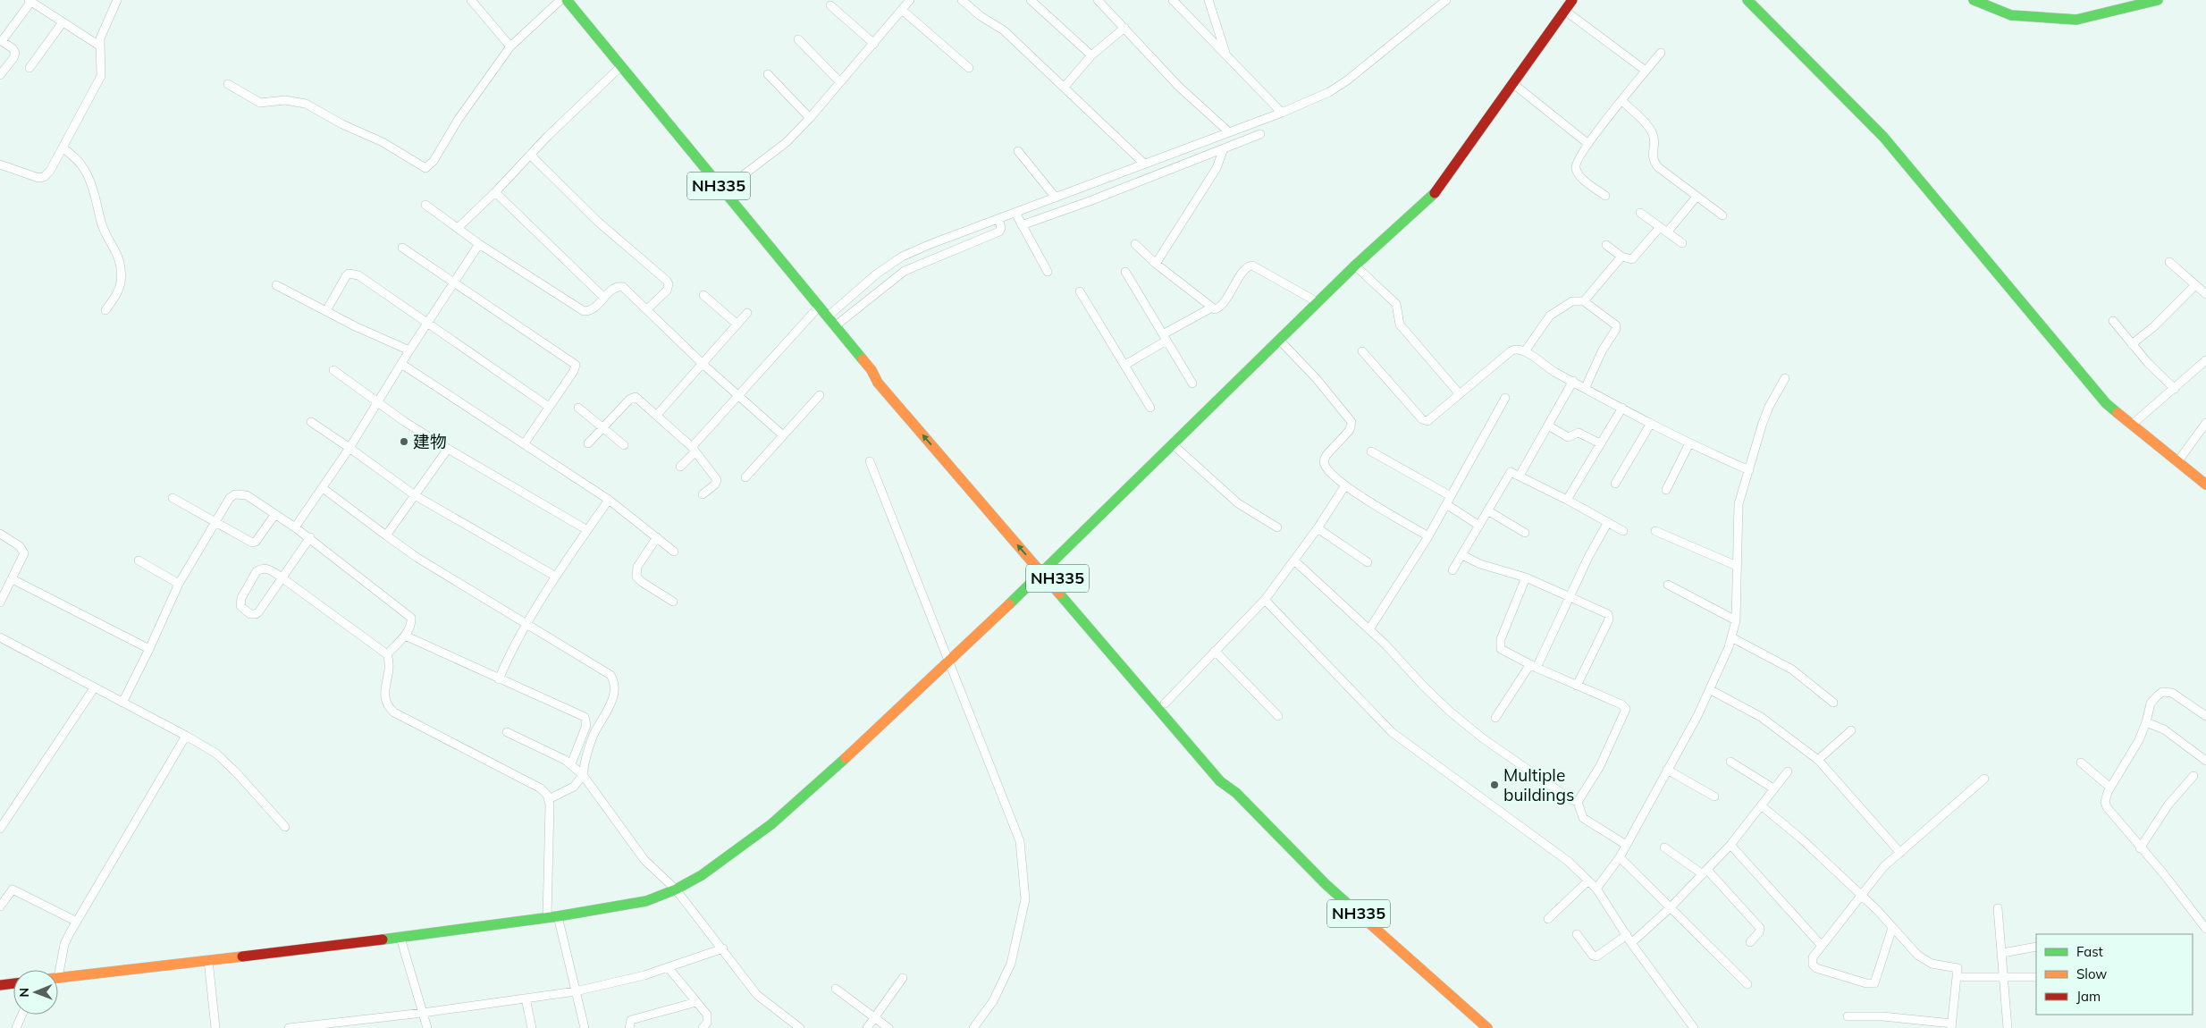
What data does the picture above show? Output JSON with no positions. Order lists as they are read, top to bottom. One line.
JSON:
{"streets":{"main road":["NH335"]},"places":["建物","Multiple buildings"],"legend":["Fast","Slow","Jam"],"north":"left"}
